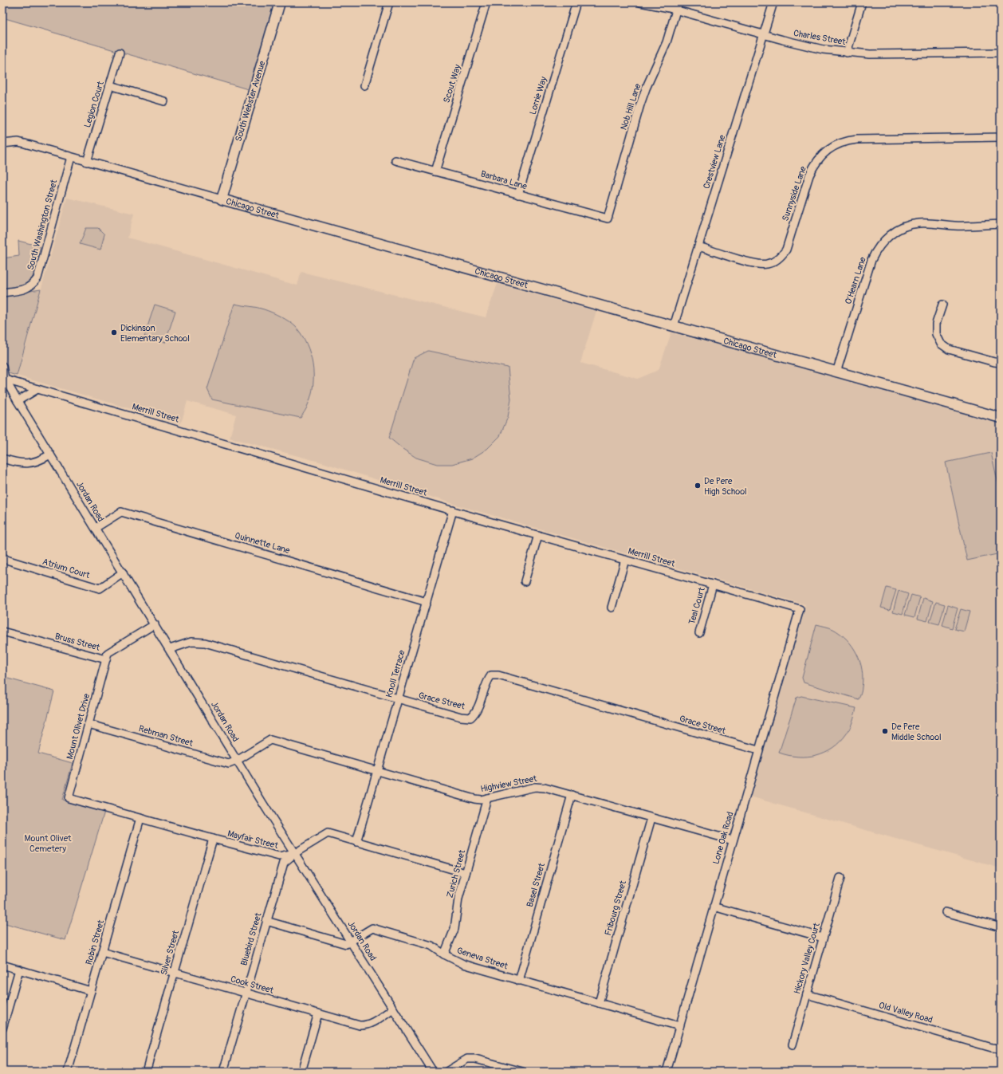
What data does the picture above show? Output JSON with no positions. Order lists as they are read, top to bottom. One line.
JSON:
{"streets":{"street":["Charles Street","Scout Way","Lorrie Way","South Webster Avenue","Legion Court","Nob Hill Lane","Crestview Lane","Barbara Lane","Sunnyside Lane","Chicago Street","South Washington Street","O'Hearn Lane","Merrill Street","Jordan Road","Quinnette Lane","Atrium Court","Teal Court","Bruss Street","Knoll Terrace","Grace Street","Mount Olivet Drive","Rebman Street","Highview Street","Lone Oak Road","Mayfair Street","Zurich Street","Basel Street","Fribourg Street","Bluebird Street","Robin Street","Silver Street","Geneva Street","Hickory Valley Court","Cook Street","Old Valley Road"]},"crossings":[["Charles Street","Nob Hill Lane"],["Charles Street","Crestview Lane"],["Scout Way","Barbara Lane"],["Lorrie Way","Barbara Lane"],["South Webster Avenue","Chicago Street"],["Legion Court","Chicago Street"],["Nob Hill Lane","Barbara Lane"],["Crestview Lane","Sunnyside Lane"],["Crestview Lane","Chicago Street"],["Chicago Street","South Washington Street"],["Chicago Street","O'Hearn Lane"],["Merrill Street","Jordan Road"],["Merrill Street","Teal Court"],["Merrill Street","Knoll Terrace"],["Merrill Street","Lone Oak Road"],["Jordan Road","Quinnette Lane"],["Jordan Road","Atrium Court"],["Jordan Road","Bruss Street"],["Jordan Road","Grace Street"],["Jordan Road","Rebman Street"],["Jordan Road","Highview Street"],["Jordan Road","Mayfair Street"],["Jordan Road","Bluebird Street"],["Jordan Road","Geneva Street"],["Jordan Road","Cook Street"],["Quinnette Lane","Knoll Terrace"],["Bruss Street","Mount Olivet Drive"],["Knoll Terrace","Grace Street"],["Knoll Terrace","Highview Street"],["Knoll Terrace","Mayfair Street"],["Grace Street","Lone Oak Road"],["Mount Olivet Drive","Rebman Street"],["Mount Olivet Drive","Mayfair Street"],["Rebman Street","Highview Street"],["Highview Street","Lone Oak Road"],["Highview Street","Zurich Street"],["Highview Street","Basel Street"],["Highview Street","Fribourg Street"],["Lone Oak Road","Geneva Street"],["Mayfair Street","Zurich Street"],["Mayfair Street","Bluebird Street"],["Mayfair Street","Robin Street"],["Mayfair Street","Silver Street"],["Zurich Street","Geneva Street"],["Basel Street","Geneva Street"],["Fribourg Street","Geneva Street"],["Bluebird Street","Cook Street"],["Robin Street","Cook Street"],["Silver Street","Cook Street"],["Hickory Valley Court","Old Valley Road"]],"parks":["Mount Olivet Cemetery"],"places":["Dickinson Elementary School","De Pere High School","De Pere Middle School"]}
